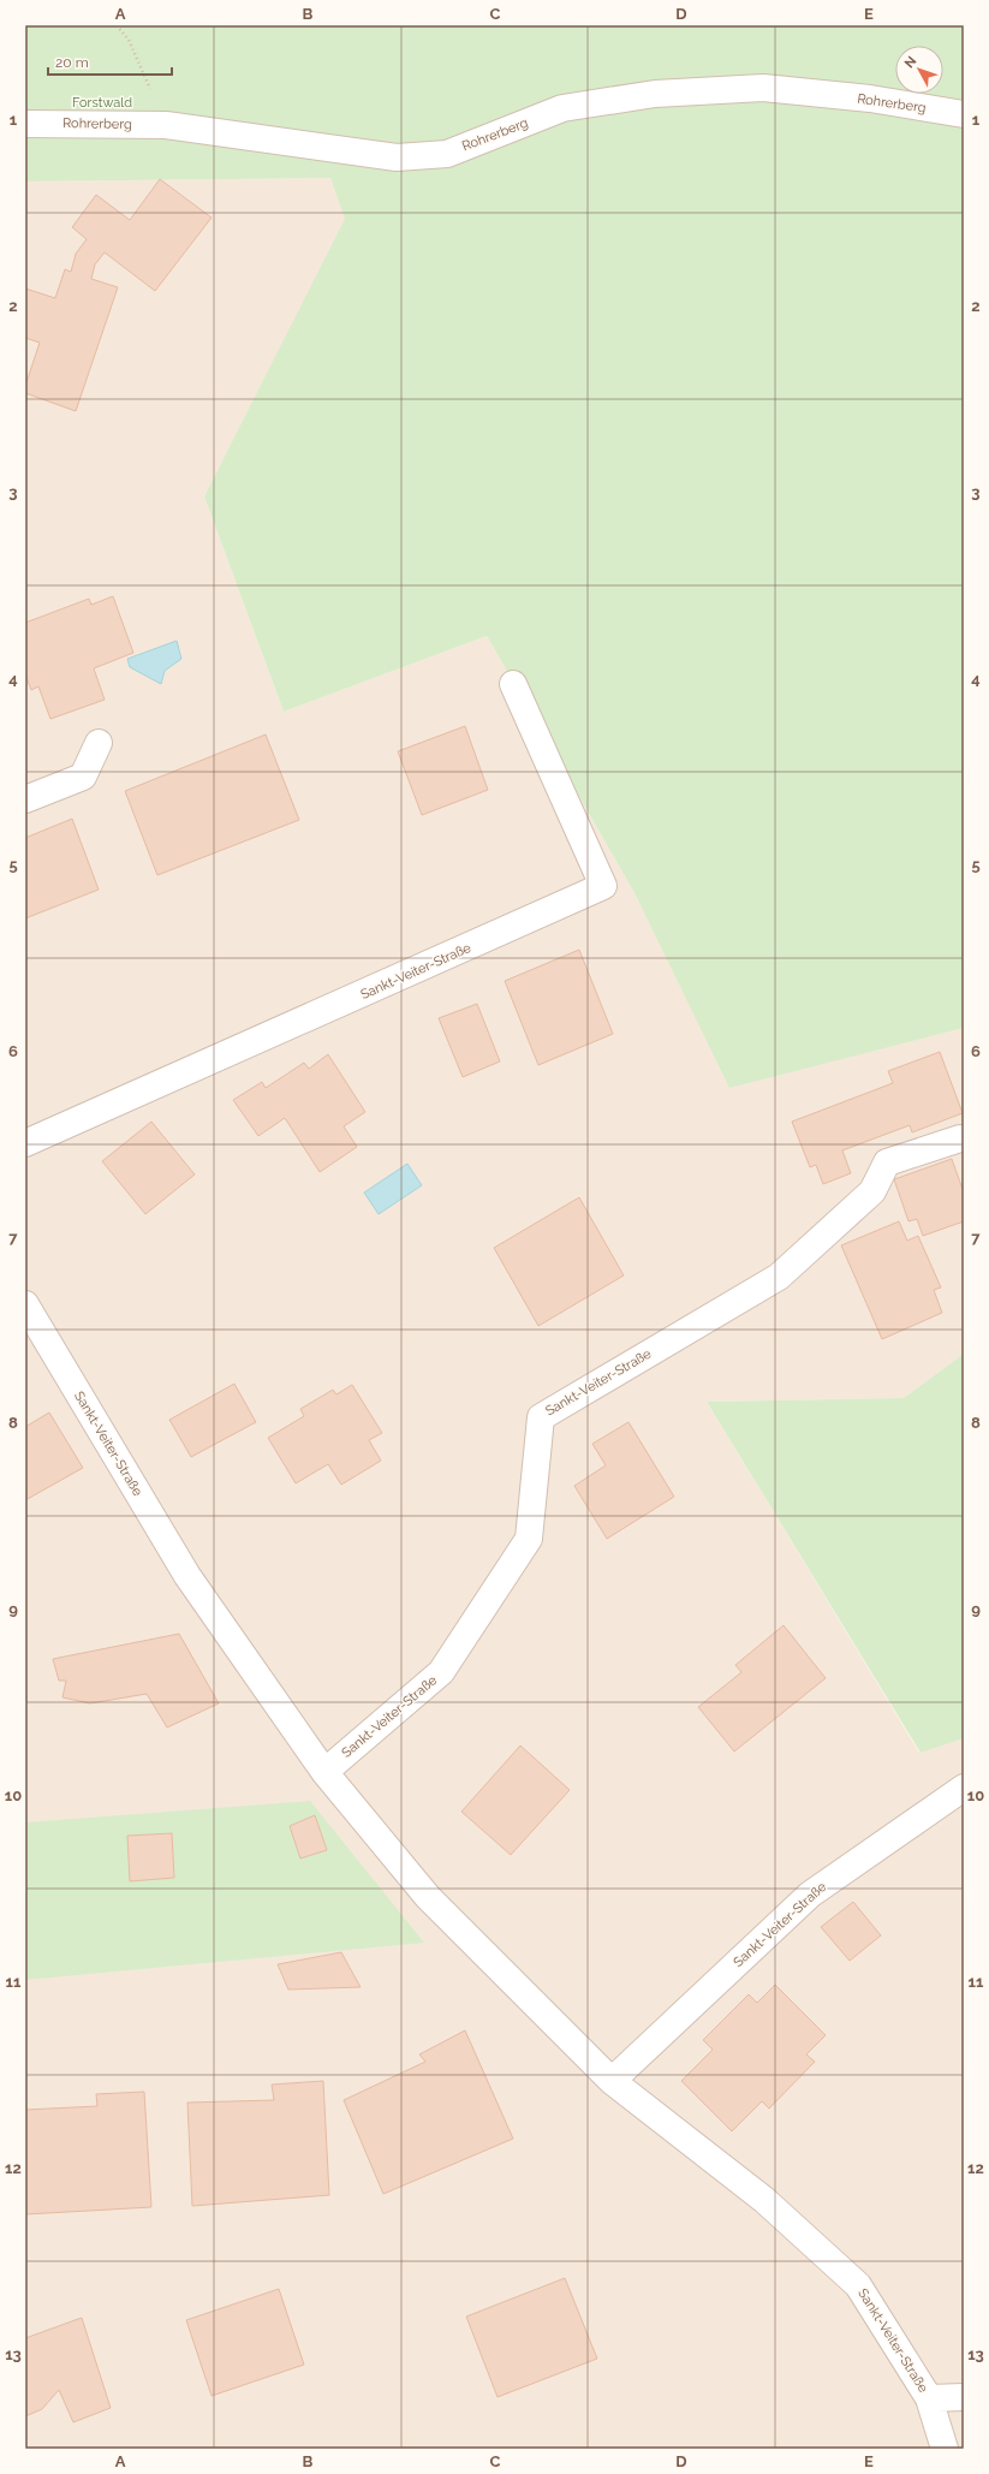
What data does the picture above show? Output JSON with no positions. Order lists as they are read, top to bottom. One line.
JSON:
{"streets":{"street":["Rohrerberg","Sankt-Veiter-Straße"]},"parks":["Forstwald"],"scale_bar":"20 m","north":"top left","grid":{"columns":["A","B","C","D","E"],"rows":["1","2","3","4","5","6","7","8","9","10","11","12","13"]}}
